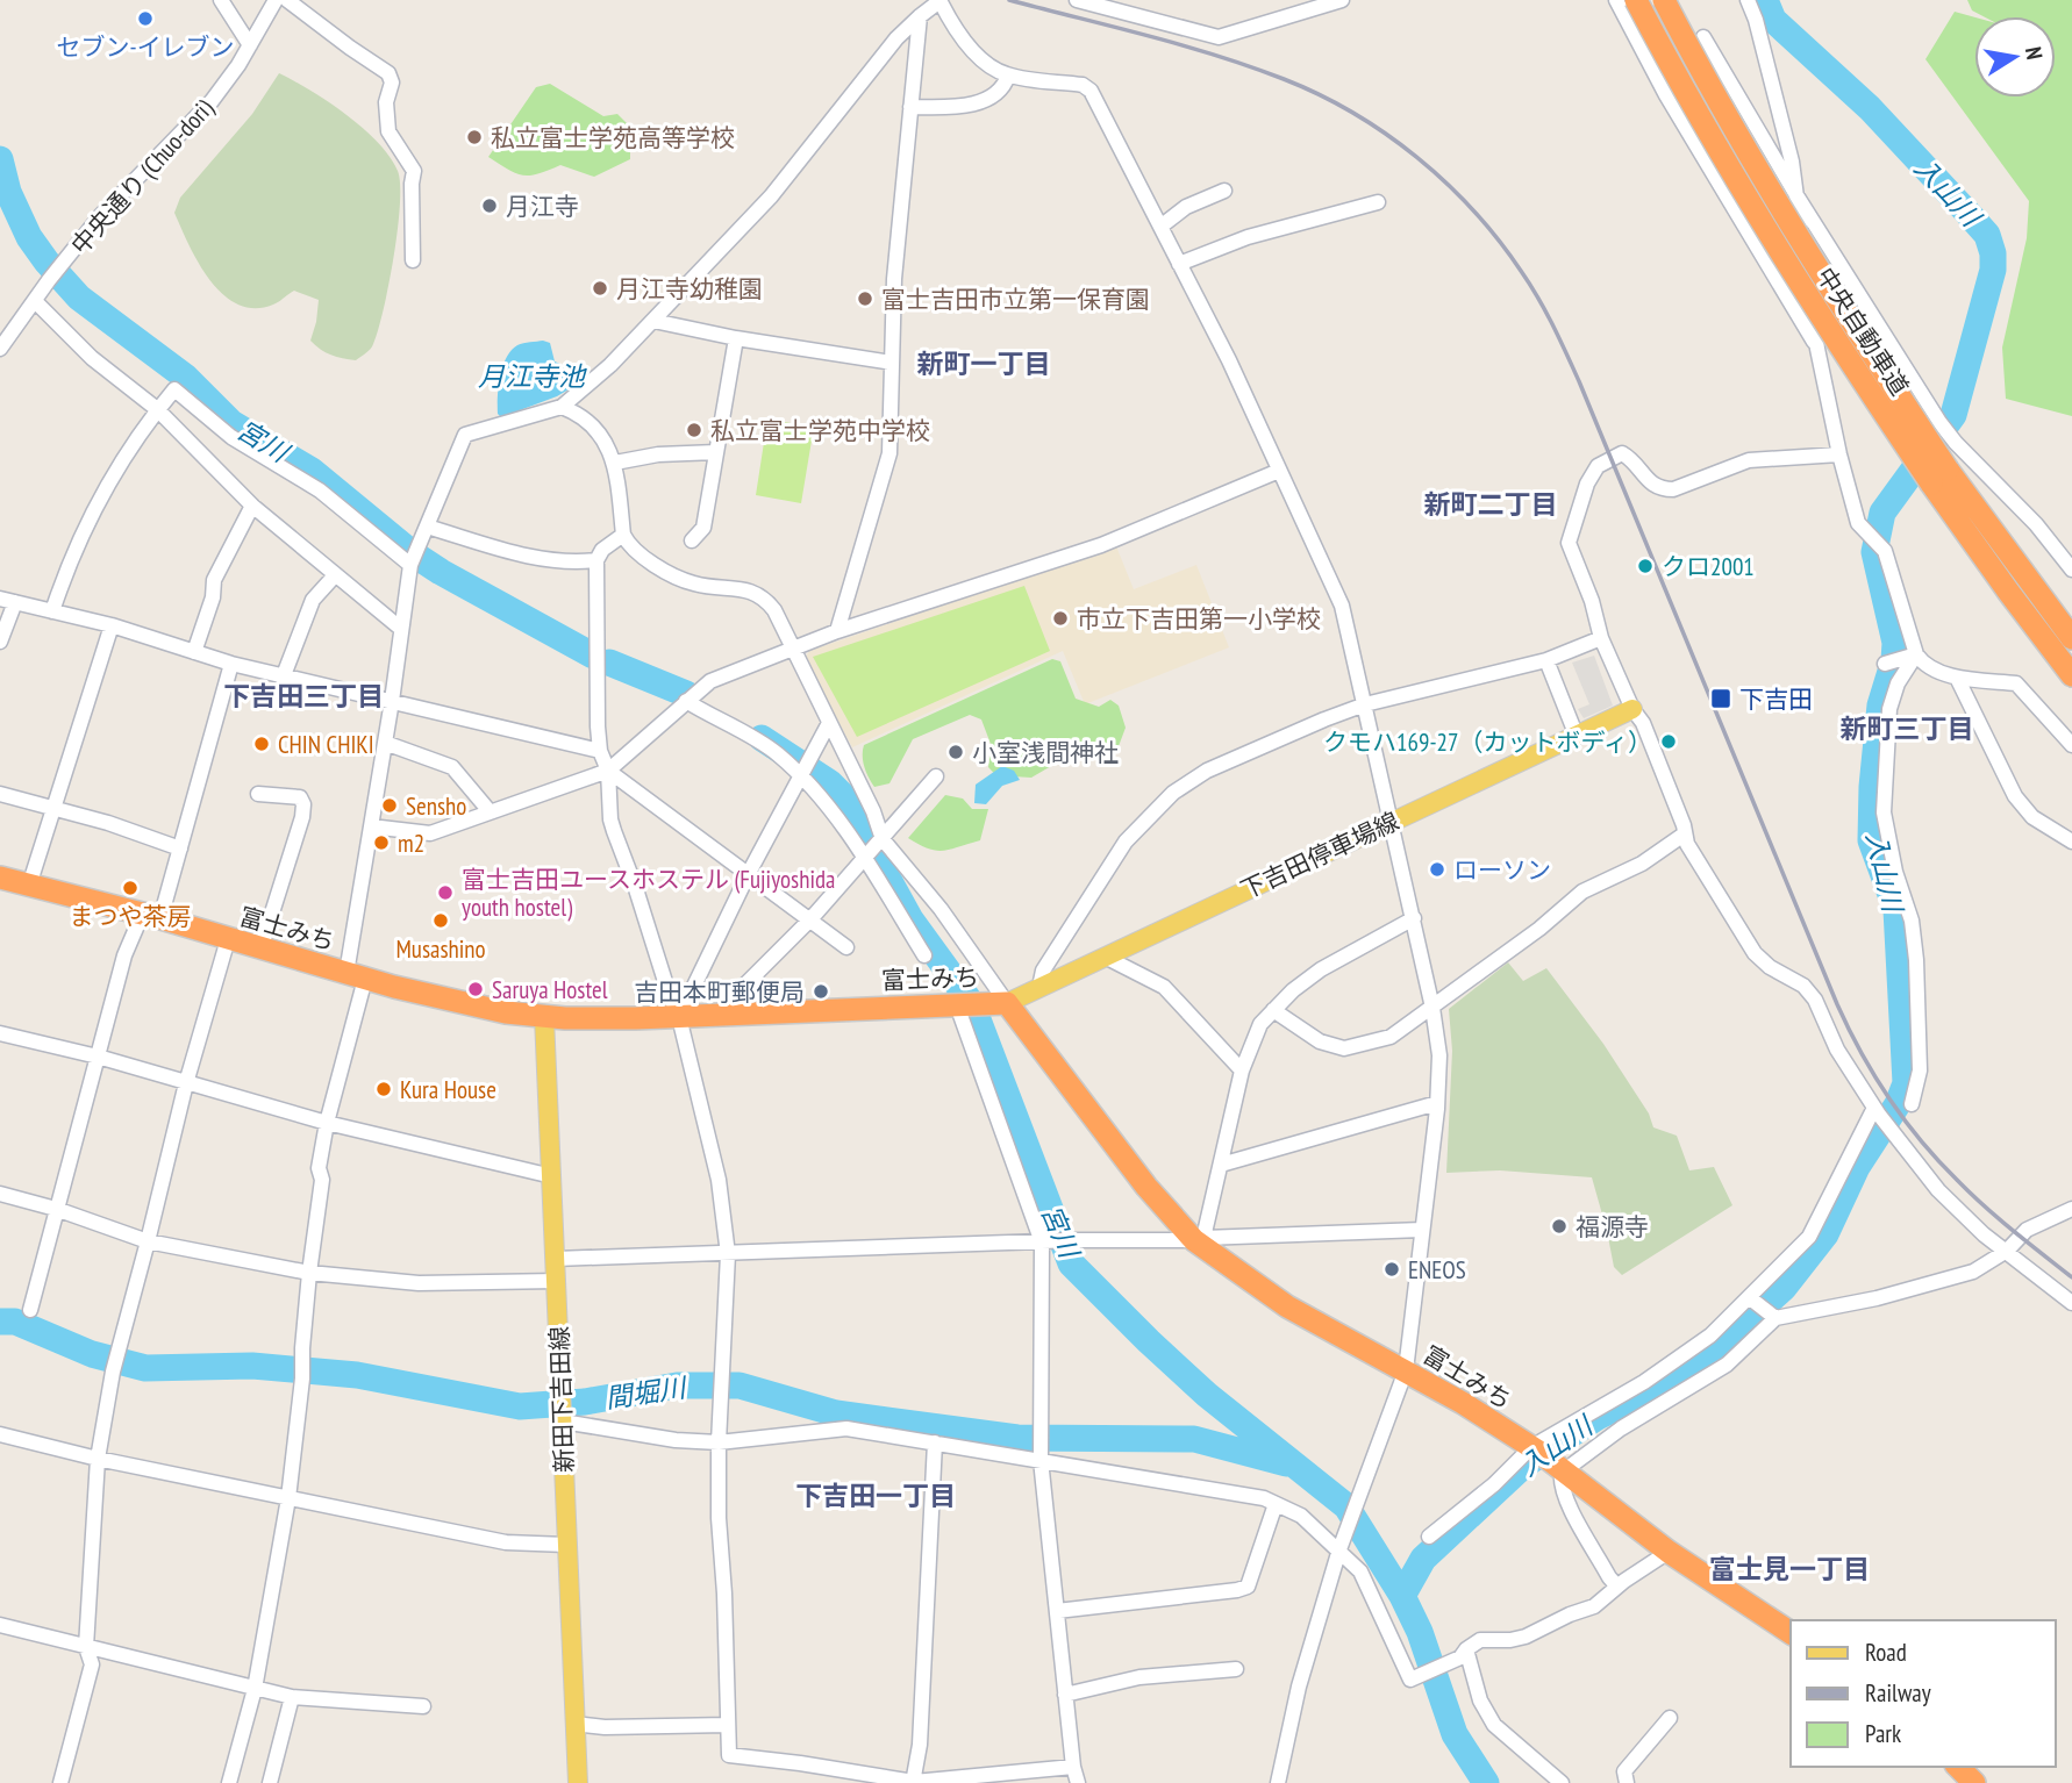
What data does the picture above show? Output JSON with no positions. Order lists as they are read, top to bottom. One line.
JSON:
{"streets":{"highway":["中央自動車道","富士みち"],"main road":["下吉田停車場線","新田下吉田線"],"street":["中央通り (Chuo-dori)"]},"crossings":[["下吉田停車場線","富士みち"],["富士みち","新田下吉田線"]],"districts":["新町一丁目","新町二丁目","下吉田三丁目","新町三丁目","下吉田一丁目","富士見一丁目"],"water":["入山川","月江寺池","宮川","間堀川"],"places":{"other":["セブン-イレブン","私立富士学苑高等学校","月江寺","月江寺幼稚園","富士吉田市立第一保育園","私立富士学苑中学校","クロ2001","市立下吉田第一小学校","クモハ169-27（カットボディ）","CHIN CHIKI","小室浅間神社","Sensho","m2","ローソン","まつや茶房","富士吉田ユースホステル (Fujiyoshida youth hostel)","Musashino","Saruya Hostel","吉田本町郵便局","Kura House","福源寺","ENEOS"],"transit":["下吉田"]},"legend":["Road","Railway","Park"],"north":"right"}
